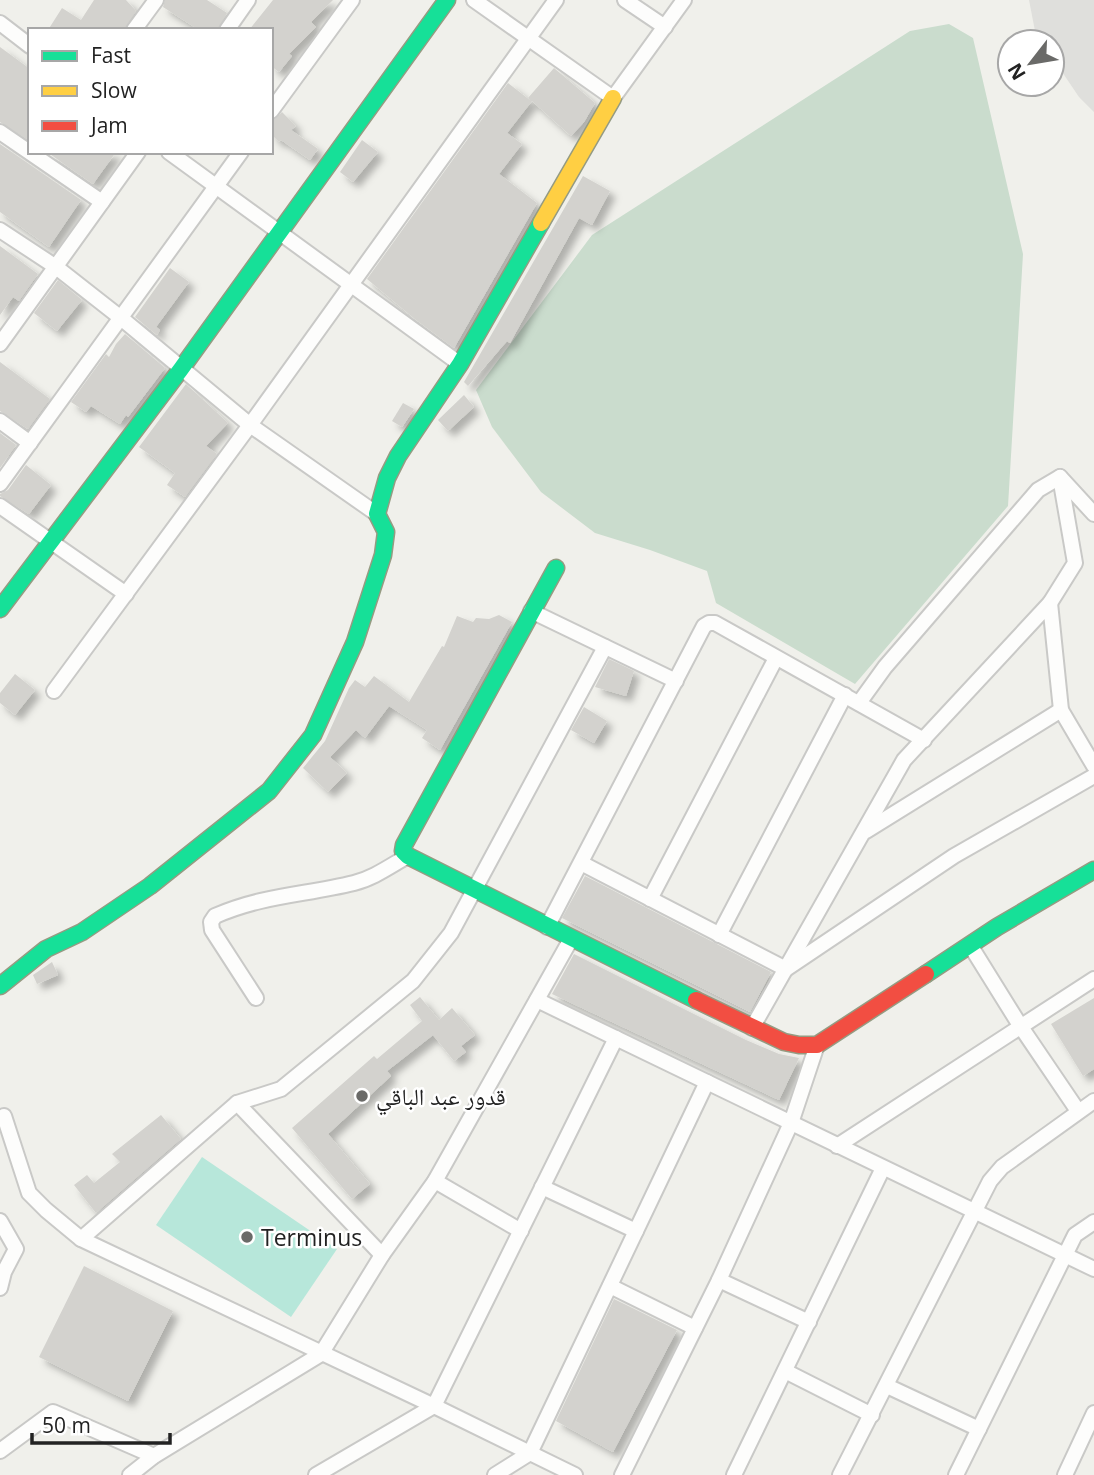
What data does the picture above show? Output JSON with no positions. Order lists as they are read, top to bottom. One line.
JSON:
{"places":["قدور عبد الباقي","Terminus"],"legend":["Fast","Slow","Jam"],"scale_bar":"50 m","north":"bottom left"}
